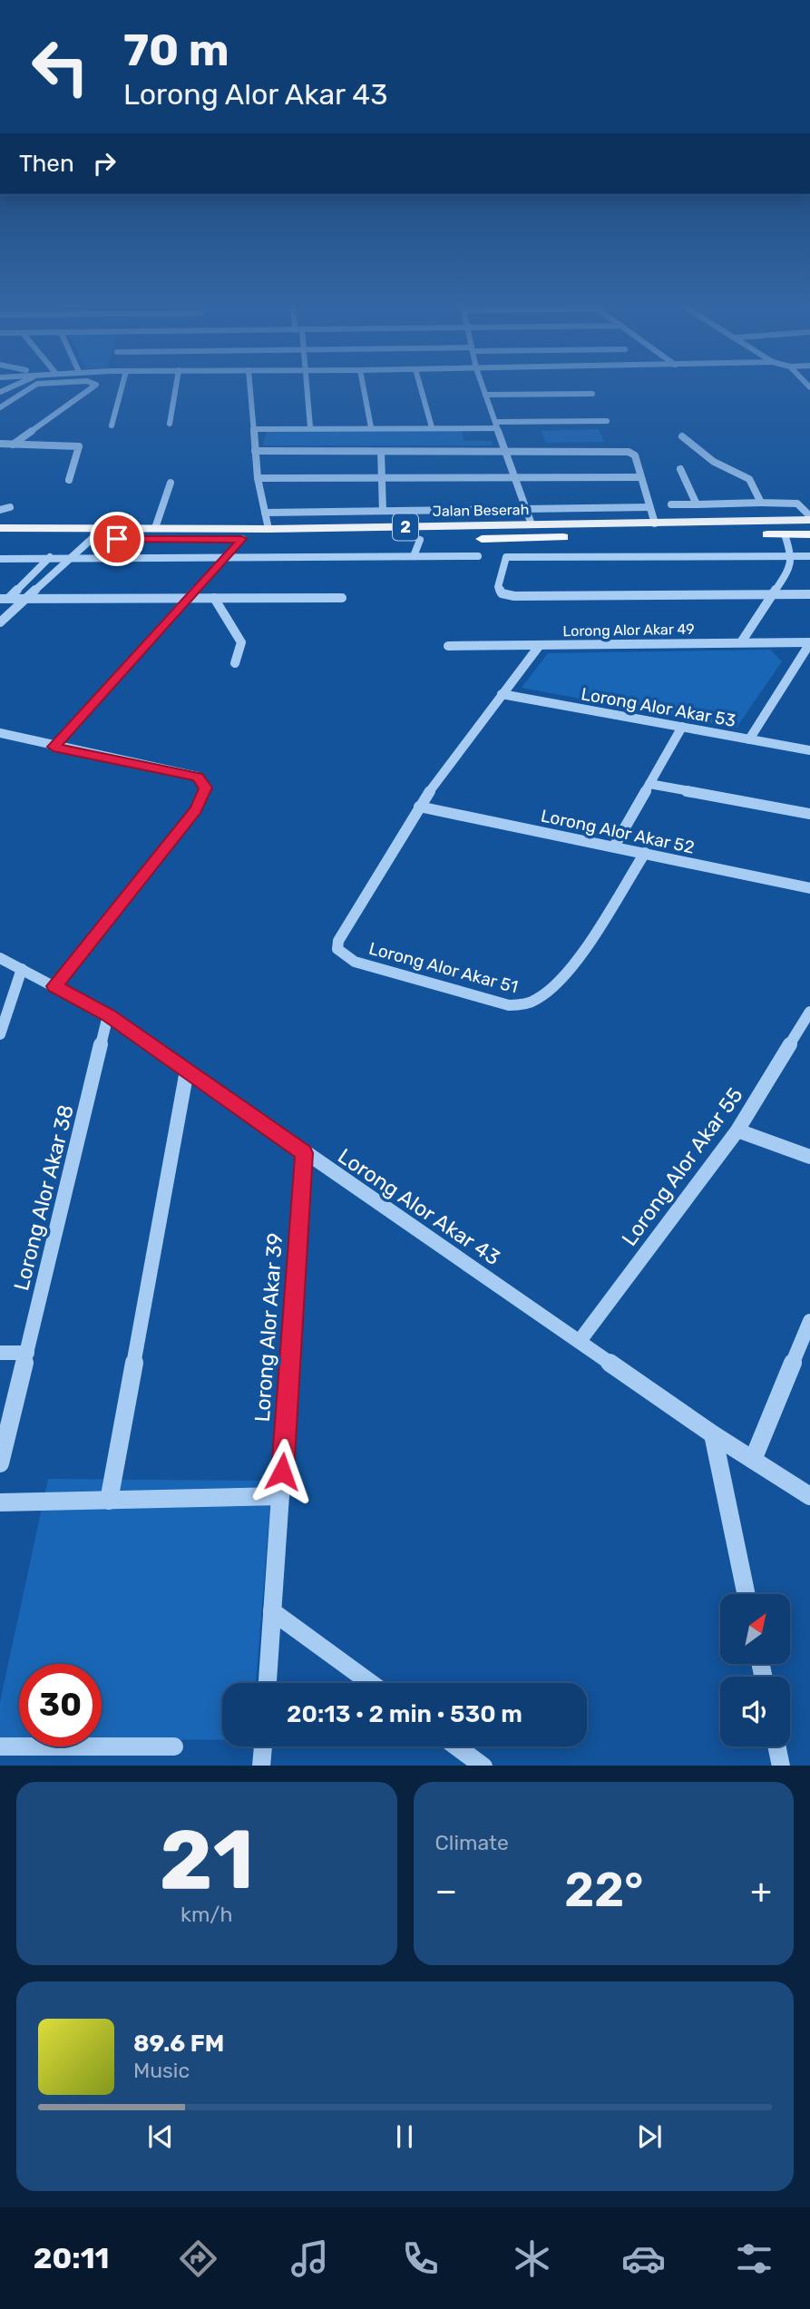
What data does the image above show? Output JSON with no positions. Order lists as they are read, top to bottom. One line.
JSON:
{"streets":{"highway":["Jalan Beserah","2"],"street":["Lorong Alor Akar 49","Lorong Alor Akar 53","Lorong Alor Akar 52","Lorong Alor Akar 51","Lorong Alor Akar 55","Lorong Alor Akar 38","Lorong Alor Akar 43","Lorong Alor Akar 39"]},"crossings":[["Lorong Alor Akar 49","Lorong Alor Akar 51"],["Lorong Alor Akar 53","Lorong Alor Akar 51"],["Lorong Alor Akar 52","Lorong Alor Akar 51"],["Lorong Alor Akar 55","Lorong Alor Akar 43"],["Lorong Alor Akar 38","Lorong Alor Akar 43"],["Lorong Alor Akar 43","Lorong Alor Akar 39"]],"north":"top right","page":{"turn":["70 m","Lorong Alor Akar 43"],"then":"Then","limit":"30","trip":"20:13 · 2 min · 530 m","tile":[["21","km/h"],"Climate"],"heat":["−","22°","+"],"song":["89.6 FM","Music"],"tabs":"20:11"}}
